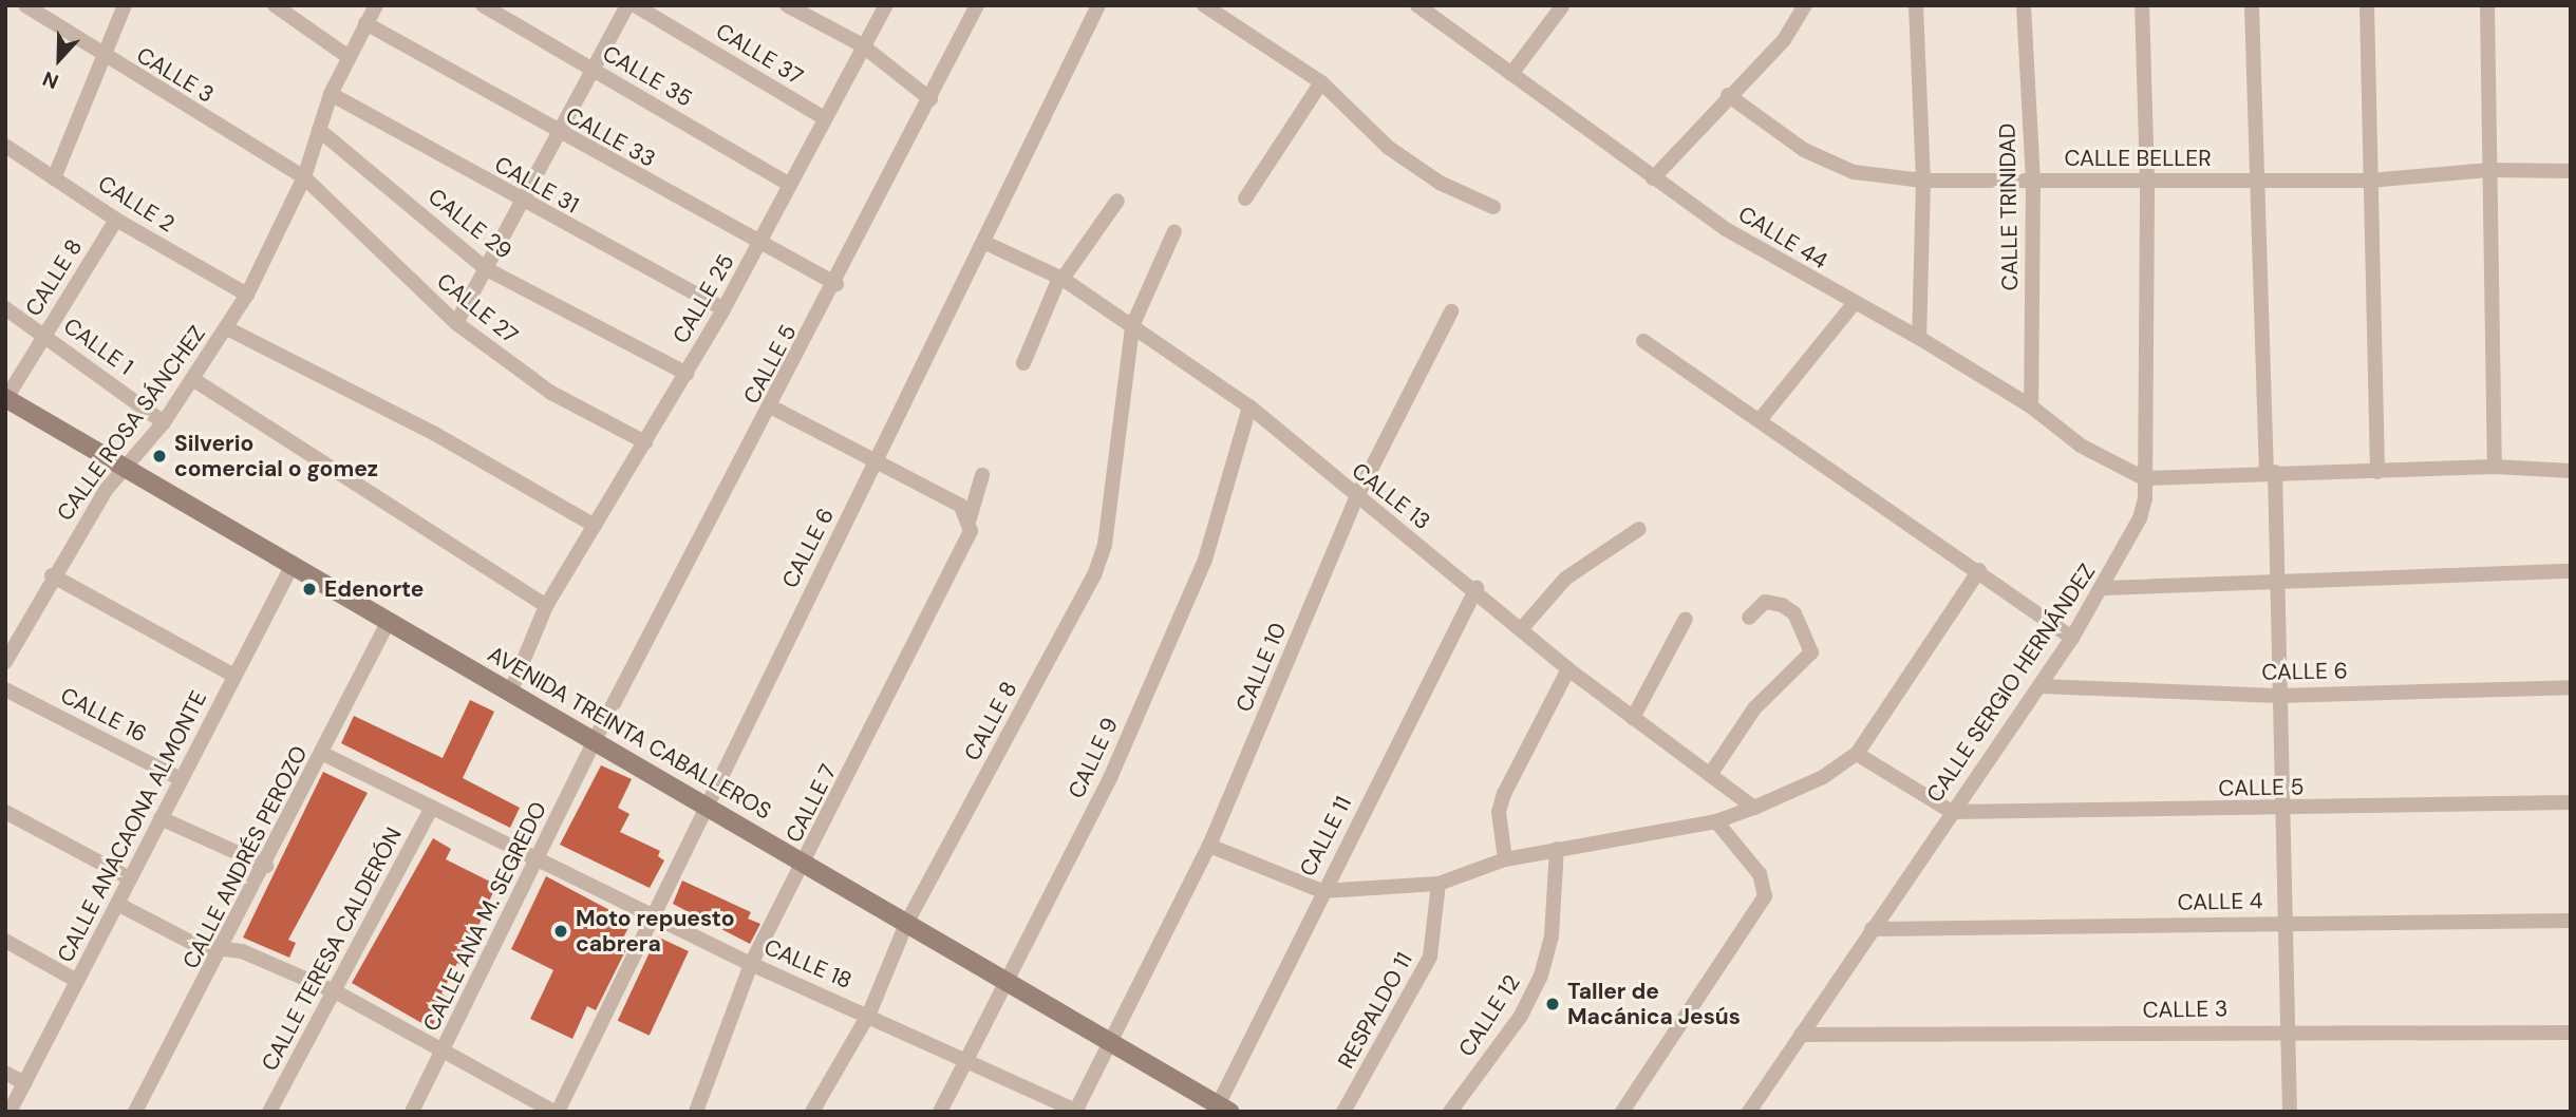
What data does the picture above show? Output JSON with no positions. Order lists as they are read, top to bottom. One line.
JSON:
{"streets":{"street":["CALLE 37","CALLE 3","CALLE 35","CALLE 33","CALLE BELLER","CALLE 31","CALLE 2","CALLE TRINIDAD","CALLE 29","CALLE 44","CALLE 8","CALLE 25","CALLE 27","CALLE 1","CALLE 5","CALLE ROSA SÁNCHEZ","CALLE 13","CALLE 6","CALLE 10","CALLE SERGIO HERNÁNDEZ","CALLE 16","AVENIDA TREINTA CABALLEROS","CALLE 9","CALLE 7","CALLE ANACAONA ALMONTE","CALLE 11","CALLE ANDRÉS PEROZO","CALLE 4","CALLE ANA M. SEGREDO","CALLE TERESA CALDERÓN","CALLE 18","RESPALDO 11","CALLE 12"]},"crossings":[["CALLE 37","CALLE 25"],["CALLE 3","CALLE 27"],["CALLE 3","CALLE ROSA SÁNCHEZ"],["CALLE 3","CALLE SERGIO HERNÁNDEZ"],["CALLE 35","CALLE 25"],["CALLE 33","CALLE 25"],["CALLE 33","CALLE 5"],["CALLE 33","CALLE ROSA SÁNCHEZ"],["CALLE BELLER","CALLE TRINIDAD"],["CALLE BELLER","CALLE SERGIO HERNÁNDEZ"],["CALLE 31","CALLE 25"],["CALLE 31","CALLE ROSA SÁNCHEZ"],["CALLE 2","CALLE 8"],["CALLE 2","CALLE ROSA SÁNCHEZ"],["CALLE TRINIDAD","CALLE 44"],["CALLE 29","CALLE 25"],["CALLE 29","CALLE ROSA SÁNCHEZ"],["CALLE 44","CALLE SERGIO HERNÁNDEZ"],["CALLE 8","CALLE 1"],["CALLE 8","CALLE 13"],["CALLE 8","AVENIDA TREINTA CABALLEROS"],["CALLE 8","CALLE 18"],["CALLE 25","CALLE 27"],["CALLE 25","AVENIDA TREINTA CABALLEROS"],["CALLE 27","CALLE ROSA SÁNCHEZ"],["CALLE 1","CALLE ROSA SÁNCHEZ"],["CALLE 5","CALLE SERGIO HERNÁNDEZ"],["CALLE 5","AVENIDA TREINTA CABALLEROS"],["CALLE 5","CALLE ANA M. SEGREDO"],["CALLE ROSA SÁNCHEZ","AVENIDA TREINTA CABALLEROS"],["CALLE 13","CALLE 6"],["CALLE 13","CALLE 10"],["CALLE 13","CALLE 9"],["CALLE 13","CALLE 11"],["CALLE 6","CALLE SERGIO HERNÁNDEZ"],["CALLE 6","AVENIDA TREINTA CABALLEROS"],["CALLE 6","CALLE 18"],["CALLE 10","AVENIDA TREINTA CABALLEROS"],["CALLE 10","CALLE 18"],["CALLE SERGIO HERNÁNDEZ","CALLE 4"],["CALLE 16","CALLE ANACAONA ALMONTE"],["AVENIDA TREINTA CABALLEROS","CALLE 9"],["AVENIDA TREINTA CABALLEROS","CALLE 7"],["AVENIDA TREINTA CABALLEROS","CALLE ANACAONA ALMONTE"],["AVENIDA TREINTA CABALLEROS","CALLE 11"],["AVENIDA TREINTA CABALLEROS","CALLE ANDRÉS PEROZO"],["AVENIDA TREINTA CABALLEROS","CALLE ANA M. SEGREDO"],["CALLE 9","CALLE 18"],["CALLE 7","CALLE 18"],["CALLE ANDRÉS PEROZO","CALLE 18"],["CALLE ANA M. SEGREDO","CALLE 18"],["CALLE TERESA CALDERÓN","CALLE 18"]],"places":["Silverio comercial o gomez","Edenorte","Moto repuesto cabrera","Taller de Macánica Jesús"],"north":"bottom"}
